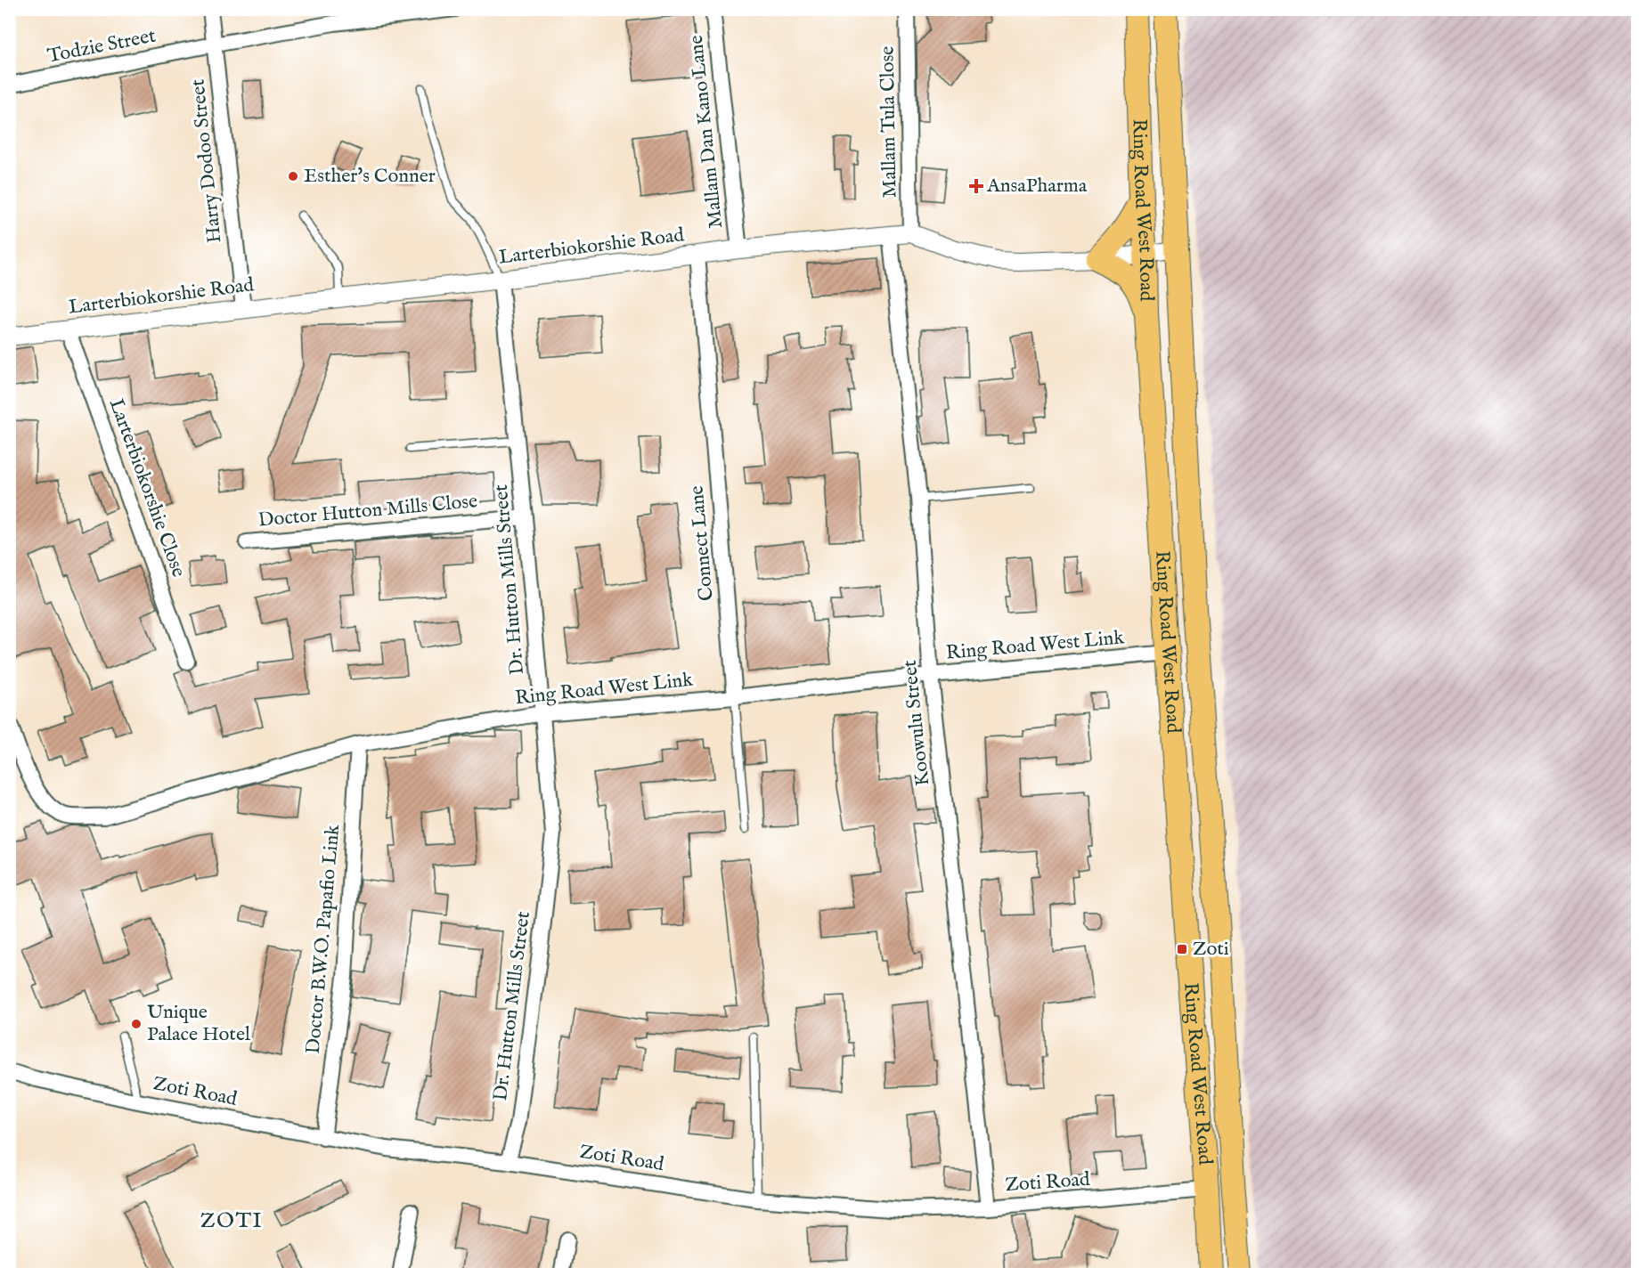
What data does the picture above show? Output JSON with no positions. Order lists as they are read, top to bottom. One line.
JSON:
{"streets":{"main road":["Ring Road West Road"],"street":["Todzie Street","Mallam Tula Close","Mallam Dan Kano Lane","Harry Dodoo Street","Larterbiokorshie Road","Larterbiokorshie Close","Doctor Hutton Mills Close","Connect Lane","Dr. Hutton Mills Street","Ring Road West Link","Koowulu Street","Doctor B.W.O. Papafio Link","Zoti Road"]},"crossings":[["Todzie Street","Harry Dodoo Street"],["Mallam Tula Close","Larterbiokorshie Road"],["Mallam Dan Kano Lane","Larterbiokorshie Road"],["Harry Dodoo Street","Larterbiokorshie Road"],["Ring Road West Road","Larterbiokorshie Road"],["Ring Road West Road","Ring Road West Link"],["Ring Road West Road","Zoti Road"],["Larterbiokorshie Road","Larterbiokorshie Close"],["Larterbiokorshie Road","Connect Lane"],["Larterbiokorshie Road","Dr. Hutton Mills Street"],["Larterbiokorshie Road","Koowulu Street"],["Doctor Hutton Mills Close","Dr. Hutton Mills Street"],["Connect Lane","Ring Road West Link"],["Dr. Hutton Mills Street","Ring Road West Link"],["Dr. Hutton Mills Street","Zoti Road"],["Ring Road West Link","Koowulu Street"],["Ring Road West Link","Doctor B.W.O. Papafio Link"],["Koowulu Street","Zoti Road"],["Doctor B.W.O. Papafio Link","Zoti Road"]],"districts":["ZOTI"],"places":{"other":["Esther's Conner","Unique Palace Hotel"],"health":["AnsaPharma"],"transit":["Zoti"]}}
